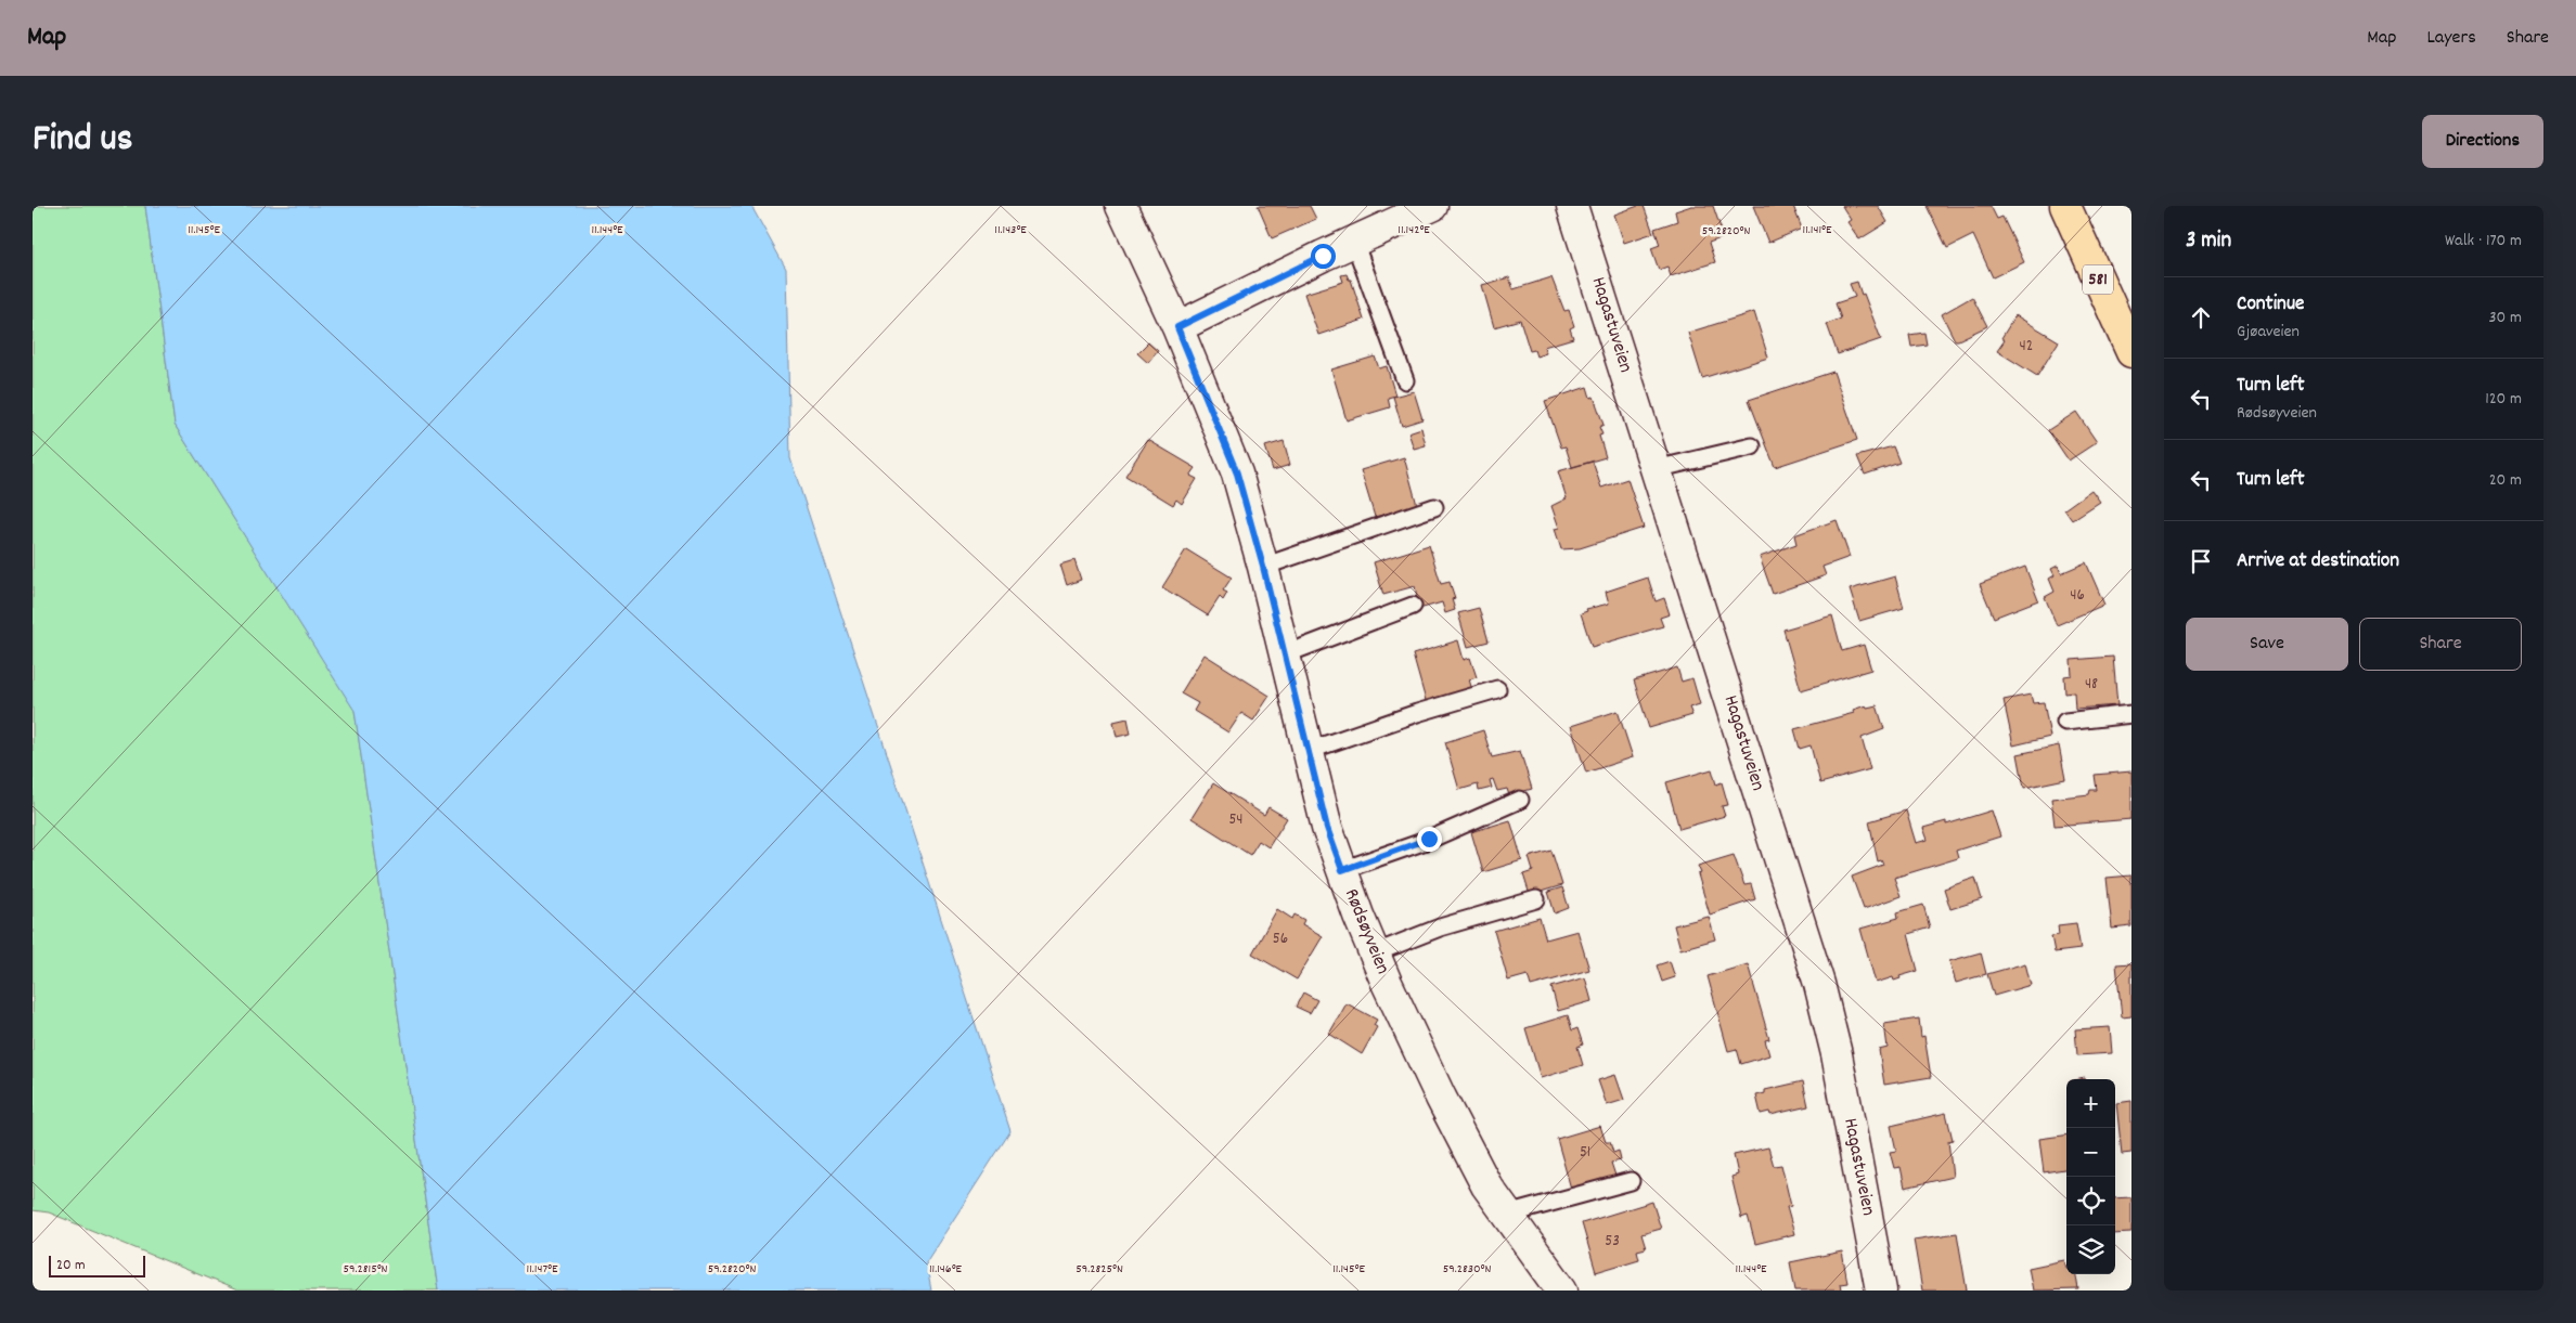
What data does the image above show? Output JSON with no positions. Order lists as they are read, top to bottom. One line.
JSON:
{"streets":{"main road":["581"],"street":["Hagastuveien","Rødsøyveien"]},"house_numbers":["42","46","48","54","56","51","53"],"scale_bar":"20 m","page":{"header":"Map","nav":["Map","Layers","Share"],"title":"Find us","buttons":["Directions",["Save","Share"]],"heading":["3 min","Walk · 170 m"],"list":[["Continue","Gjøaveien","30 m"],["Turn left","Rødsøyveien","120 m"],["Turn left","20 m"],"Arrive at destination"],"map_buttons":["+","−"],"scale":"20 m"},"coordinates":["11.145°E","11.143°E","11.142°E","11.144°E","11.141°E","59.2820°N","59.2815°N","59.2825°N","59.2830°N","11.147°E","11.146°E"]}
